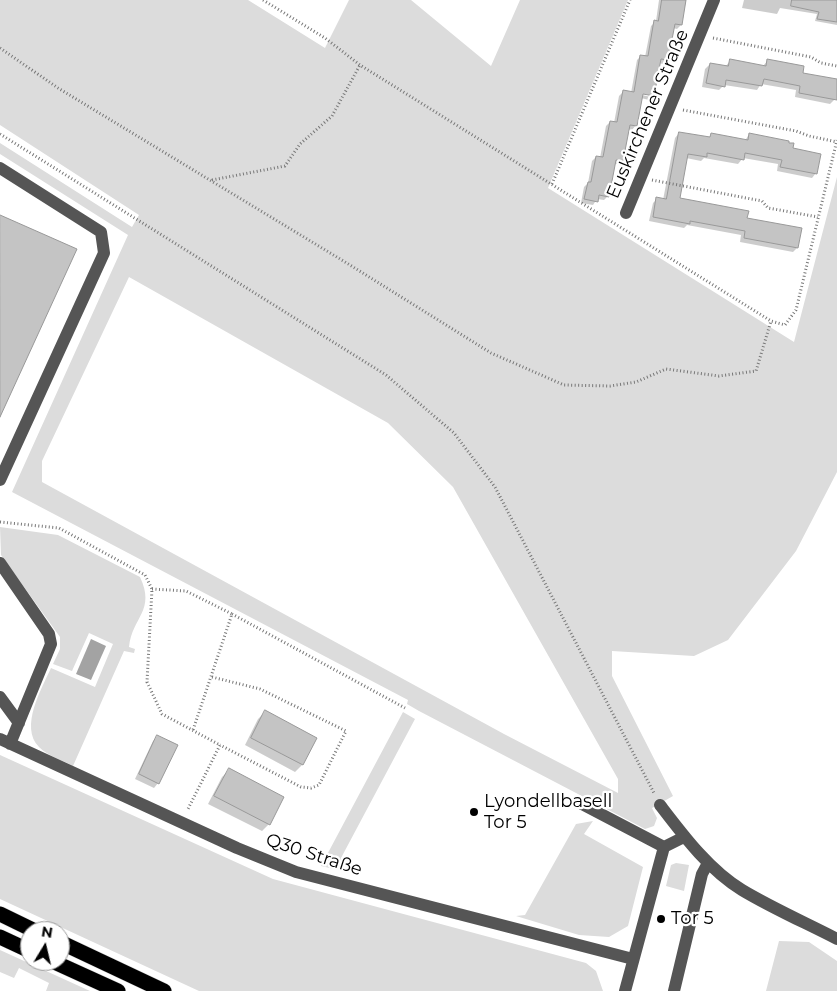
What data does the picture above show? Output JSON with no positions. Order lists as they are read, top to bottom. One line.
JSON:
{"streets":{"street":["Euskirchener Straße","Q30 Straße"]},"places":["Lyondellbasell Tor 5","Tor 5"],"north":"top"}
